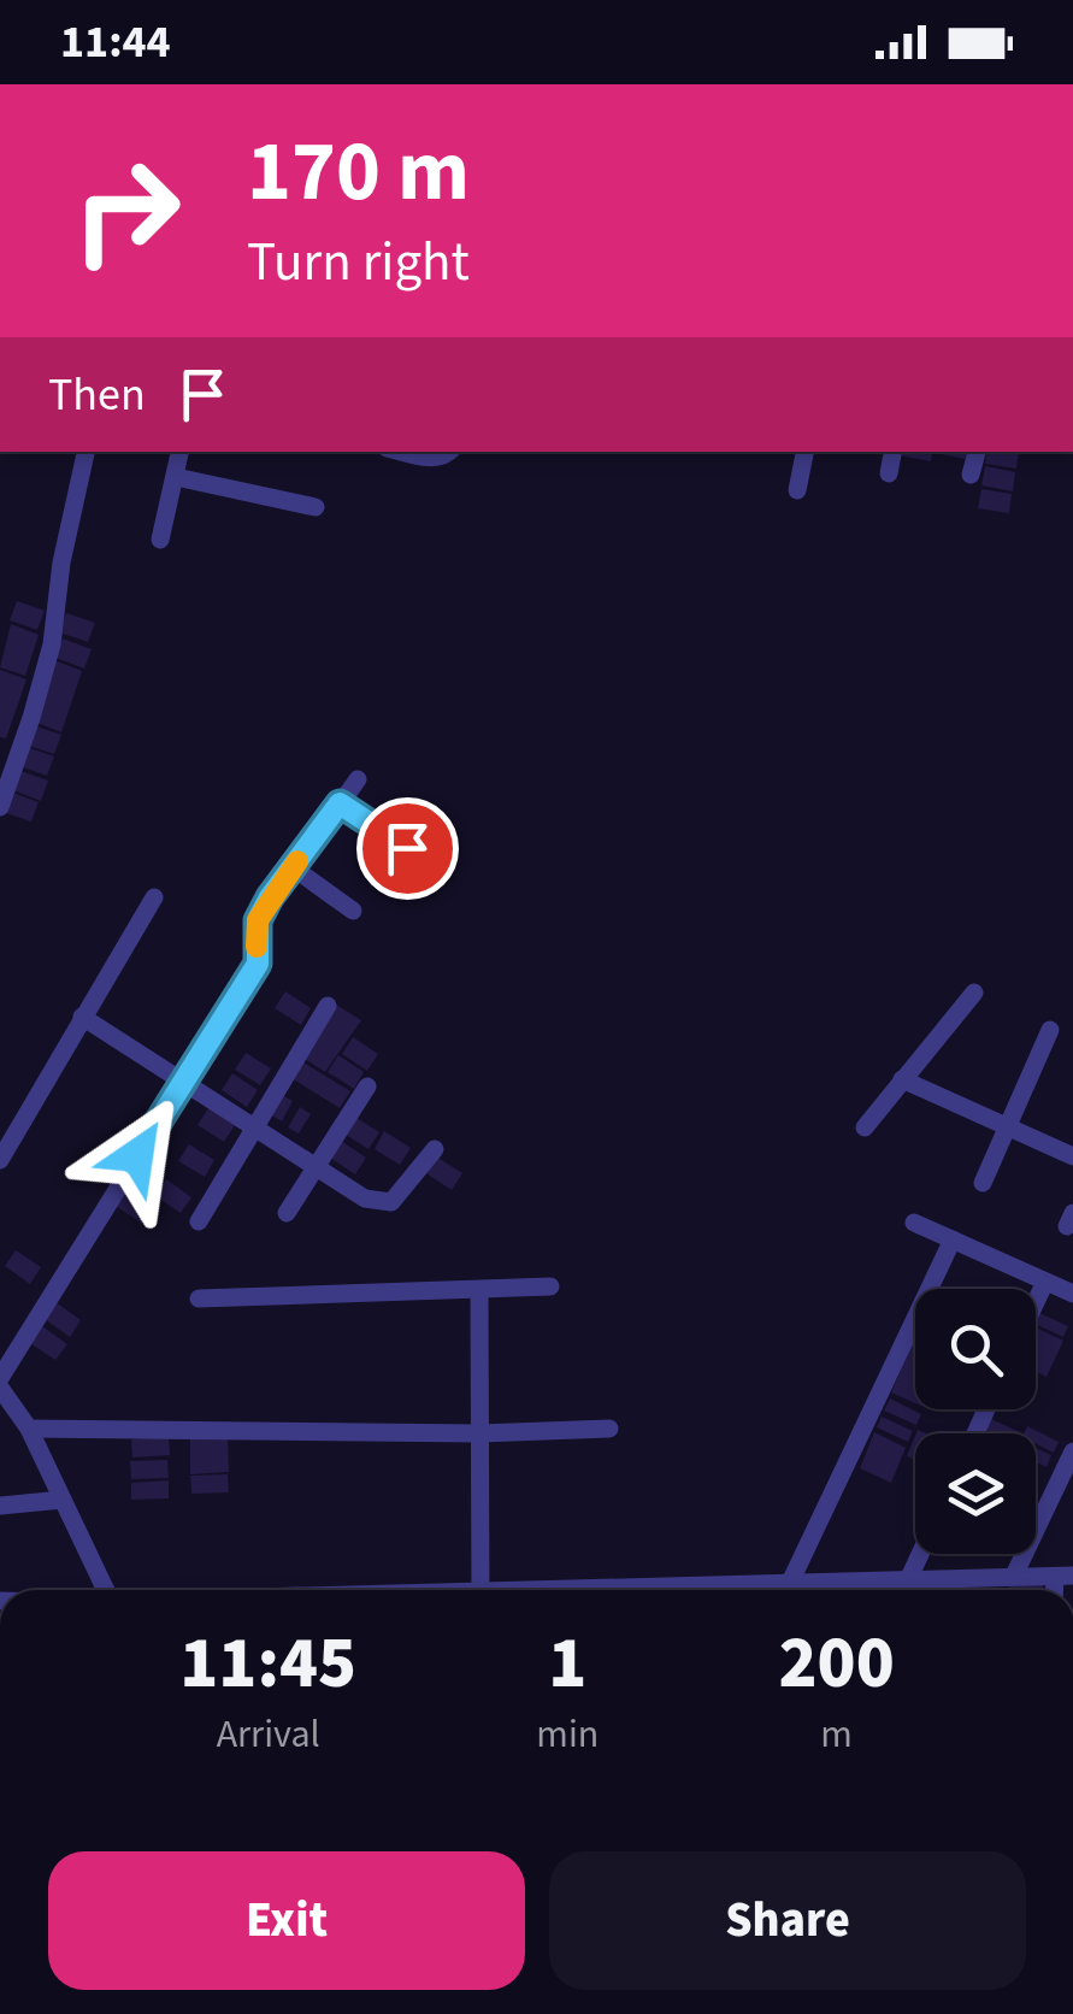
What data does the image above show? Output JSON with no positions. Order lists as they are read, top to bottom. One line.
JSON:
{"page":{"status":"11:44","turn":["170 m","Turn right"],"then":"Then","eta":["11:45","Arrival","1","min","200","m"],"buttons":["Exit","Share"]}}
